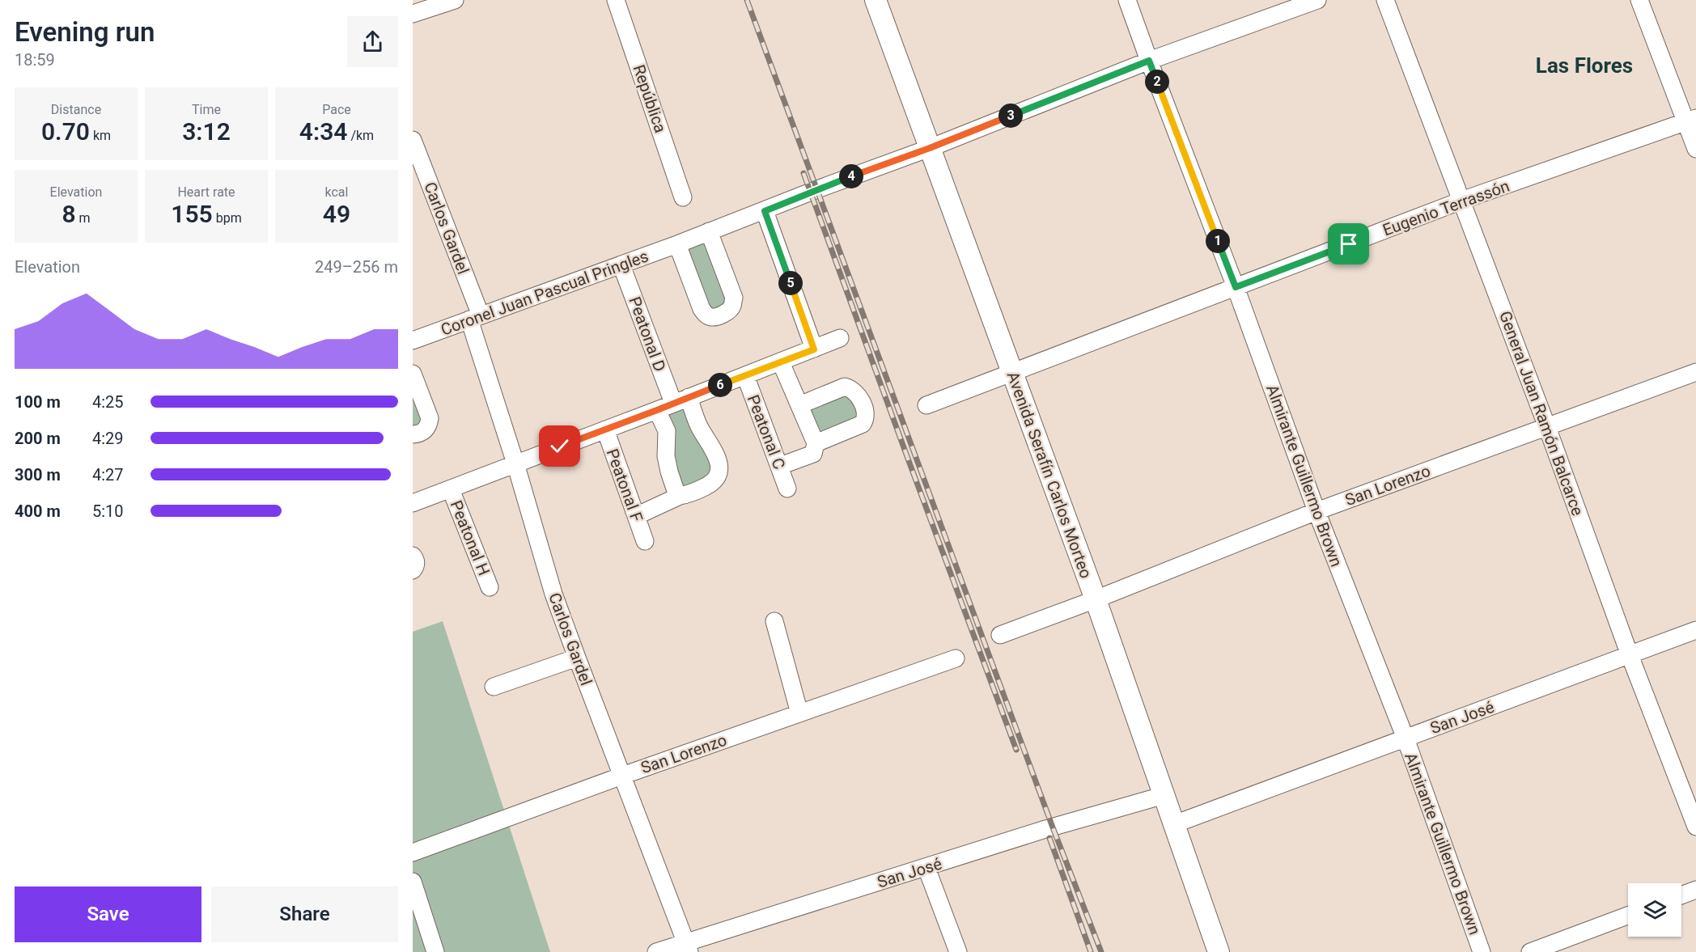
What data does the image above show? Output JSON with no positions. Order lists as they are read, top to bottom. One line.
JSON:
{"streets":{"main road":["Avenida Serafín Carlos Morteo"],"street":["República","Eugenio Terrassón","Carlos Gardel","Coronel Juan Pascual Pringles","Peatonal D","General Juan Ramón Balcarce","Peatonal C","Almirante Guillermo Brown","Peatonal F","San Lorenzo","Peatonal H","San José"]},"crossings":[["Eugenio Terrassón","General Juan Ramón Balcarce"],["Eugenio Terrassón","Avenida Serafín Carlos Morteo"],["Eugenio Terrassón","Almirante Guillermo Brown"],["Carlos Gardel","Coronel Juan Pascual Pringles"],["Carlos Gardel","San Lorenzo"],["Carlos Gardel","San José"],["Coronel Juan Pascual Pringles","Peatonal D"],["Coronel Juan Pascual Pringles","Avenida Serafín Carlos Morteo"],["Coronel Juan Pascual Pringles","Almirante Guillermo Brown"],["General Juan Ramón Balcarce","San Lorenzo"],["General Juan Ramón Balcarce","San José"],["Avenida Serafín Carlos Morteo","San Lorenzo"],["Avenida Serafín Carlos Morteo","San José"],["Almirante Guillermo Brown","San Lorenzo"],["Almirante Guillermo Brown","San José"]],"districts":["Las Flores"],"page":{"heading":["Evening run","18:59"],"pins":["2","3","4","1","5","6"],"stats":[["Distance","0.70 km"],["Time","3:12"],["Pace","4:34 /km"],["Elevation","8 m"],["Heart rate","155 bpm"],["kcal","49"]],"chart":["Elevation","249–256 m"],"list":[{"name":"100 m","note":"4:25"},{"name":"200 m","note":"4:29"},{"name":"300 m","note":"4:27"},{"name":"400 m","note":"5:10"}],"buttons":["Save","Share"]}}
